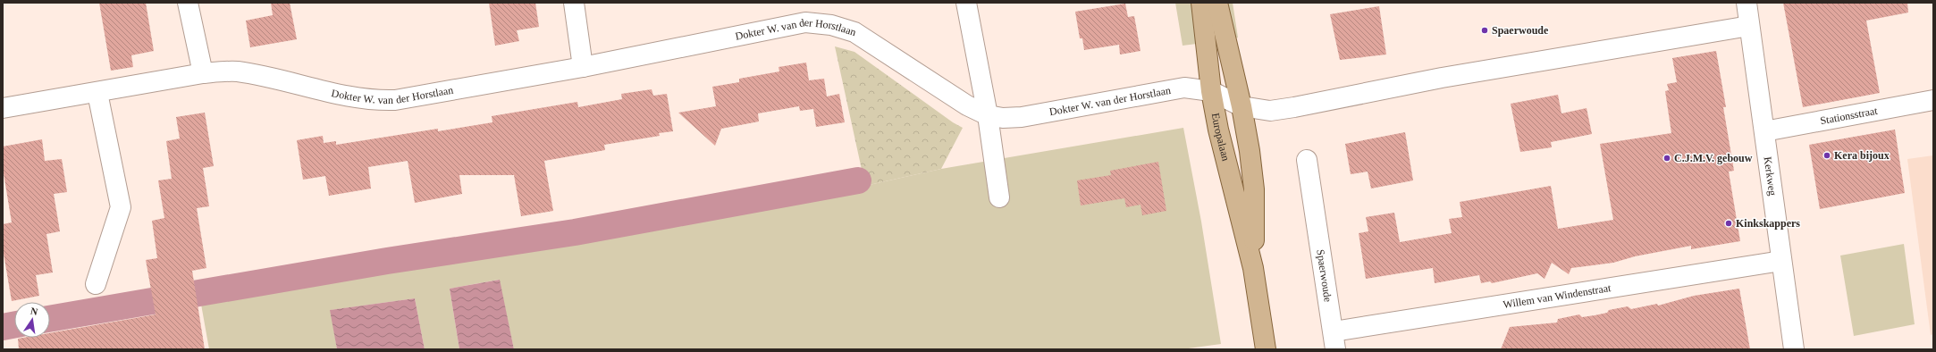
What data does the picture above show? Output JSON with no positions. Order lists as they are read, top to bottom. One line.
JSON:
{"streets":{"main road":["Europalaan"],"street":["Dokter W. van der Horstlaan","Stationsstraat","Kerkweg","Spaerwoude","Willem van Windenstraat"]},"crossings":[["Dokter W. van der Horstlaan","Europalaan"],["Stationsstraat","Kerkweg"],["Kerkweg","Willem van Windenstraat"],["Spaerwoude","Willem van Windenstraat"]],"places":["Spaerwoude","Kera bijoux","C.J.M.V. gebouw","Kinkskappers"],"north":"top"}
